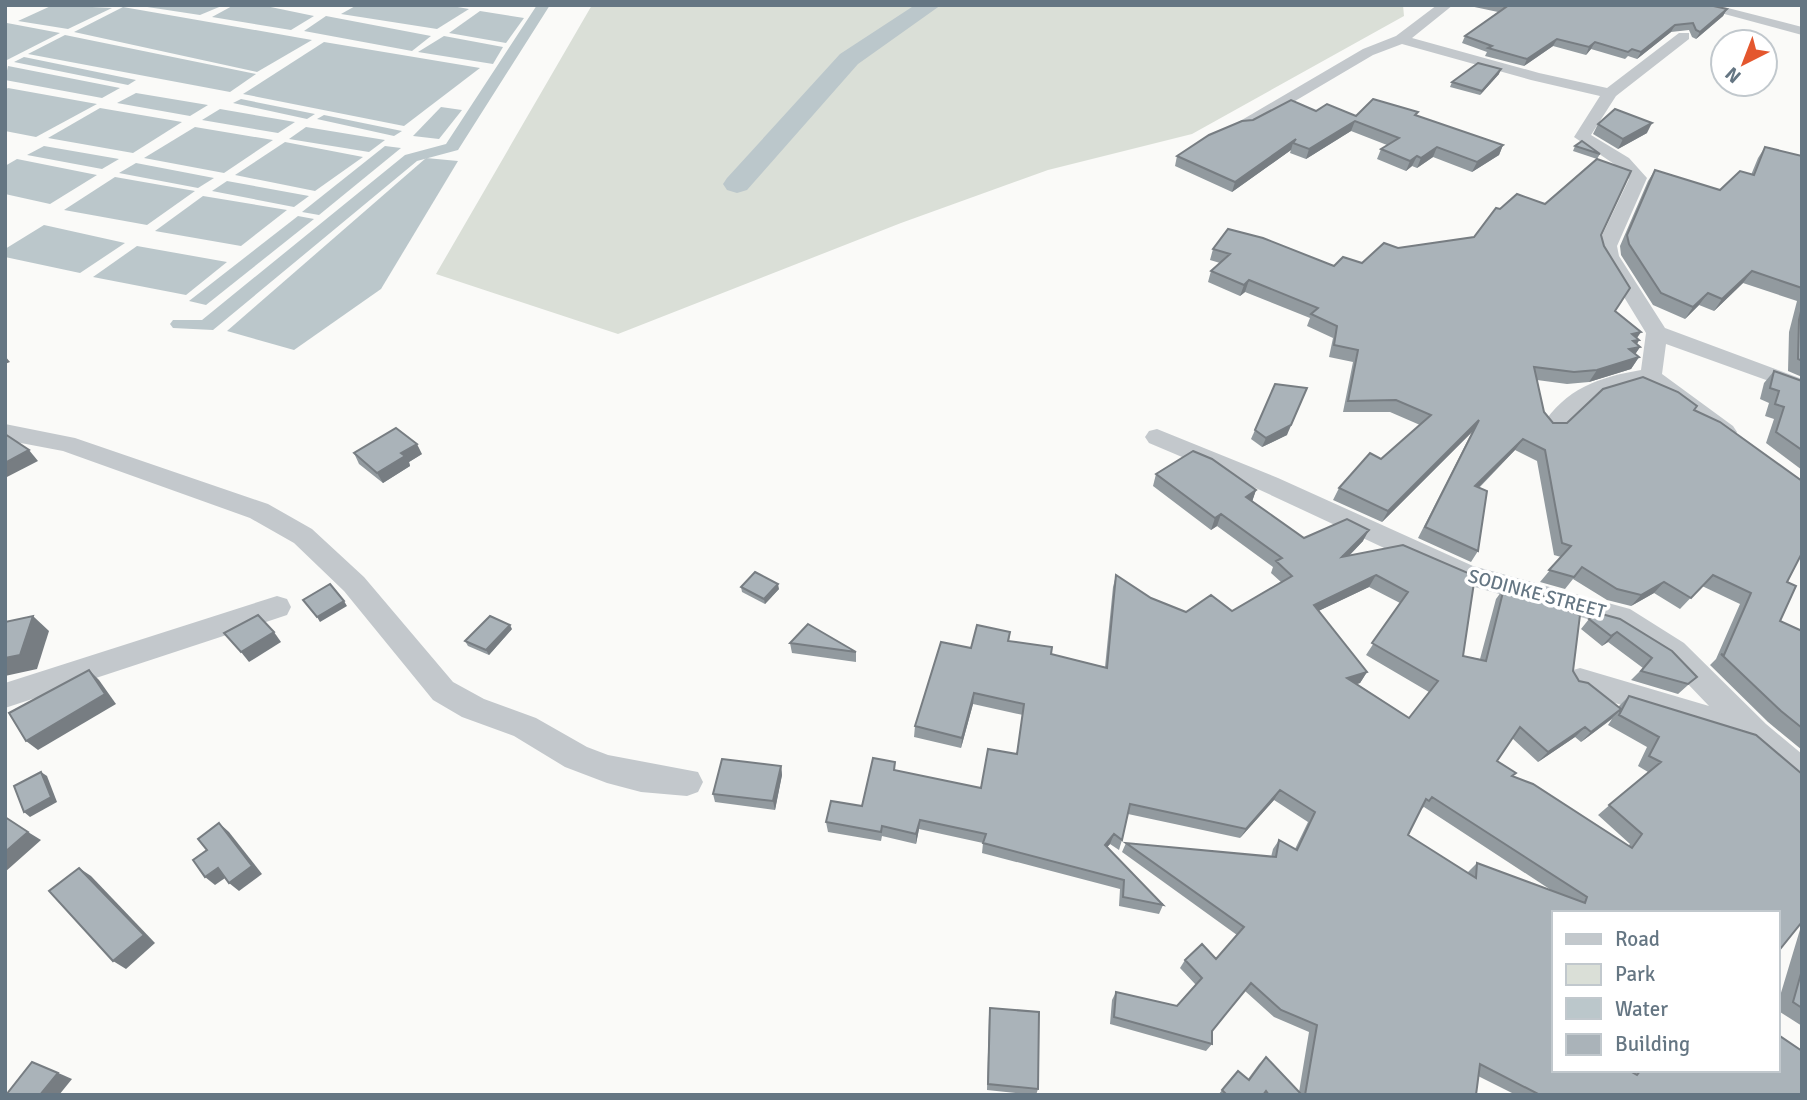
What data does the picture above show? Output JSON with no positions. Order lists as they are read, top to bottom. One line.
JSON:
{"streets":{"street":["SODINKE STREET"]},"legend":["Road","Park","Water","Building"],"north":"bottom left"}
